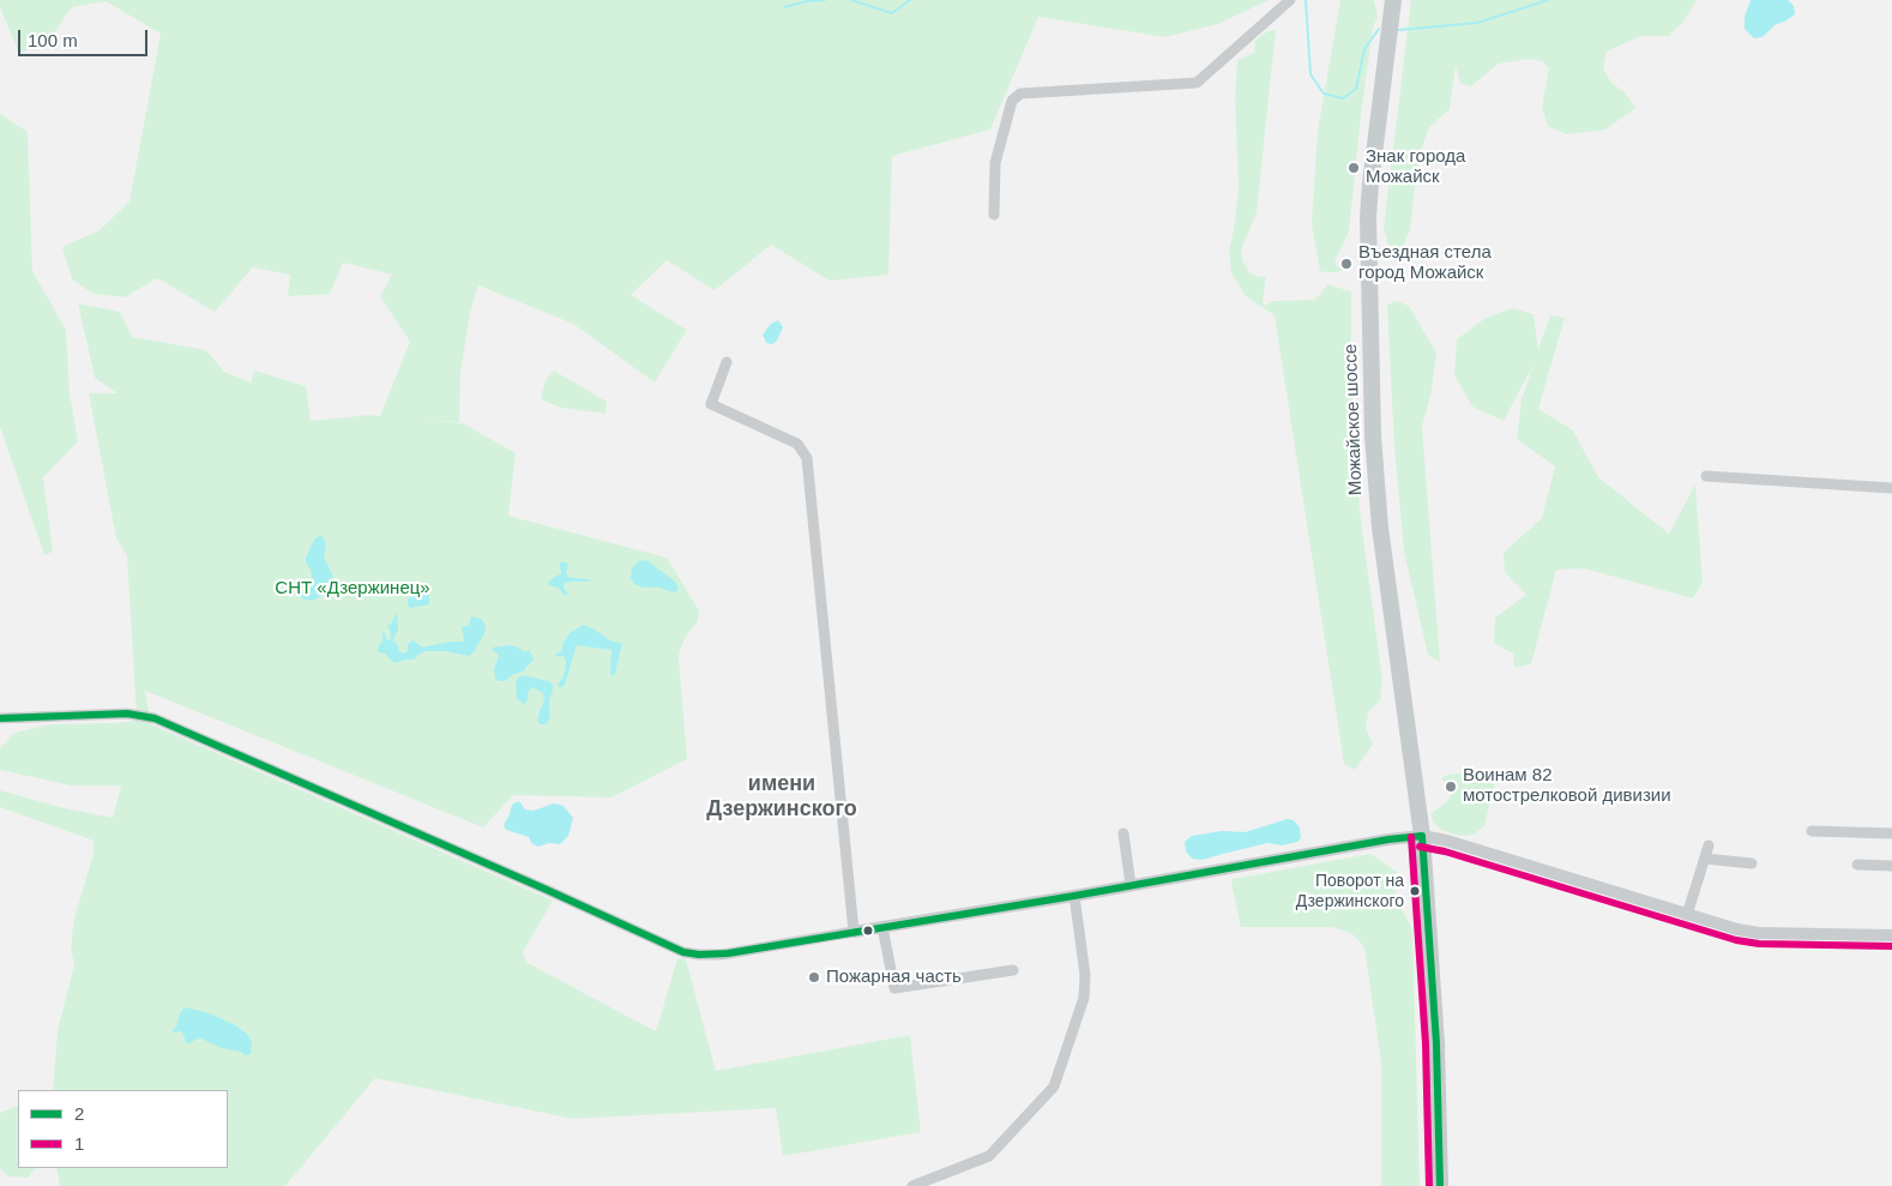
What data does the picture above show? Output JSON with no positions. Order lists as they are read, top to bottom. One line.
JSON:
{"streets":{"main road":["Можайское шоссе"]},"districts":["имени Дзержинского"],"parks":["СНТ «Дзержинец»"],"places":["Знак города Можайск","Въездная стела город Можайск","Воинам 82 мотострелковой дивизии","Поворот на Дзержинского","Пожарная часть"],"lines":["transit line 2","transit line 1"],"legend":["2","1"],"scale_bar":"100 m"}
